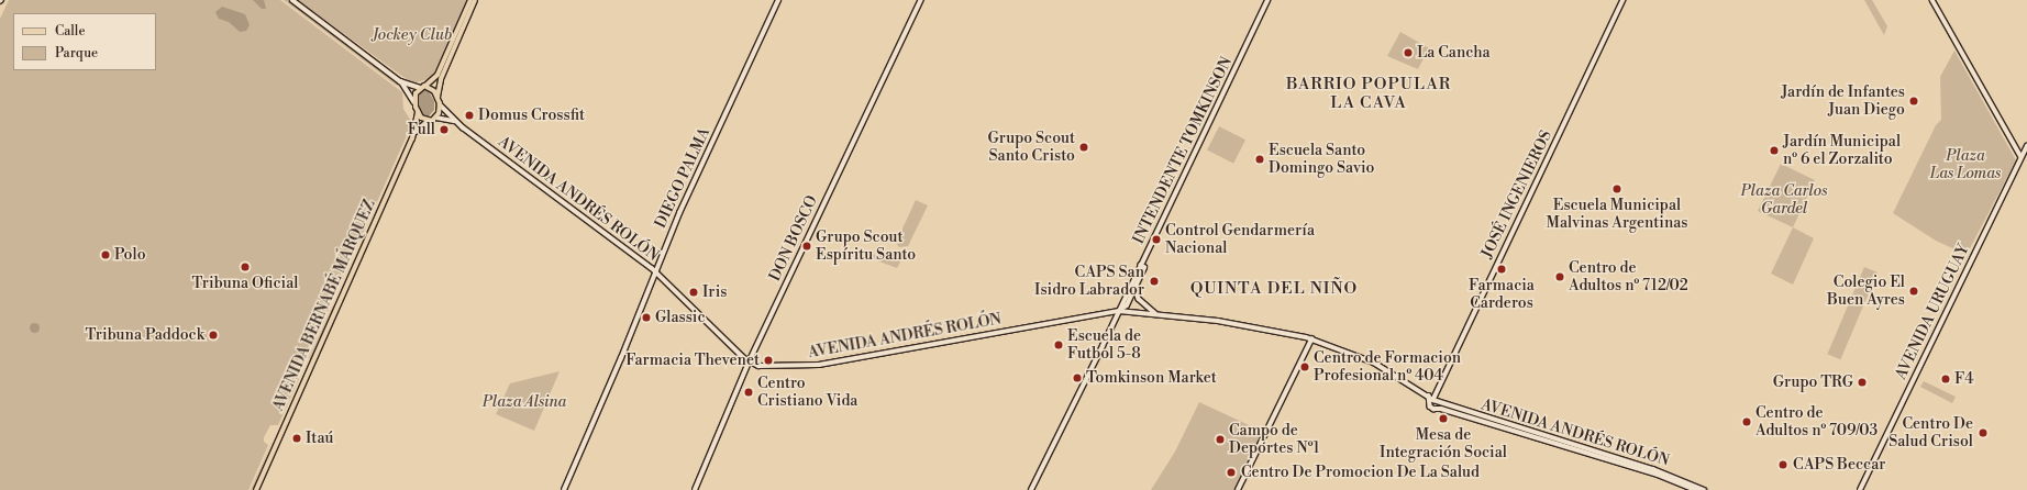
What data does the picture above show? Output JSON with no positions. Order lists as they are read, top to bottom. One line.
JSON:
{"streets":{"main road":["INTENDENTE TOMKINSON","DIEGO PALMA","JOSÉ INGENIEROS","AVENIDA ANDRÉS ROLÓN","DON BOSCO","AVENIDA BERNABÉ MÁRQUEZ","AVENIDA URUGUAY"]},"crossings":[["INTENDENTE TOMKINSON","AVENIDA ANDRÉS ROLÓN"],["DIEGO PALMA","AVENIDA ANDRÉS ROLÓN"],["JOSÉ INGENIEROS","AVENIDA ANDRÉS ROLÓN"],["AVENIDA ANDRÉS ROLÓN","DON BOSCO"],["AVENIDA ANDRÉS ROLÓN","AVENIDA BERNABÉ MÁRQUEZ"]],"districts":["BARRIO POPULAR LA CAVA","QUINTA DEL NIÑO"],"parks":["Jockey Club","Plaza Las Lomas","Plaza Carlos Gardel","Plaza Alsina"],"places":["La Cancha","Jardín de Infantes Juan Diego","Domus Crossfit","Full","Grupo Scout Santo Cristo","Jardín Municipal nº 6 el Zorzalito","Escuela Santo Domingo Savio","Escuela Municipal Malvinas Argentinas","Control Gendarmería Nacional","Grupo Scout Espíritu Santo","Polo","Tribuna Oficial","Farmacia Carderos","Centro de Adultos nº 712/02","CAPS San Isidro Labrador","Colegio El Buen Ayres","Iris","Glassic","Tribuna Paddock","Escuela de Futbol 5-8","Farmacia Thevenet","Centro de Formacion Profesional nº 404","Tomkinson Market","F4","Grupo TRG","Centro Cristiano Vida","Mesa de Integración Social","Centro de Adultos nº 709/03","Centro De Salud Crisol","Itaú","Campo de Deportes Nº1","CAPS Beccar","Centro De Promocion De La Salud"],"legend":["Calle","Parque"]}
